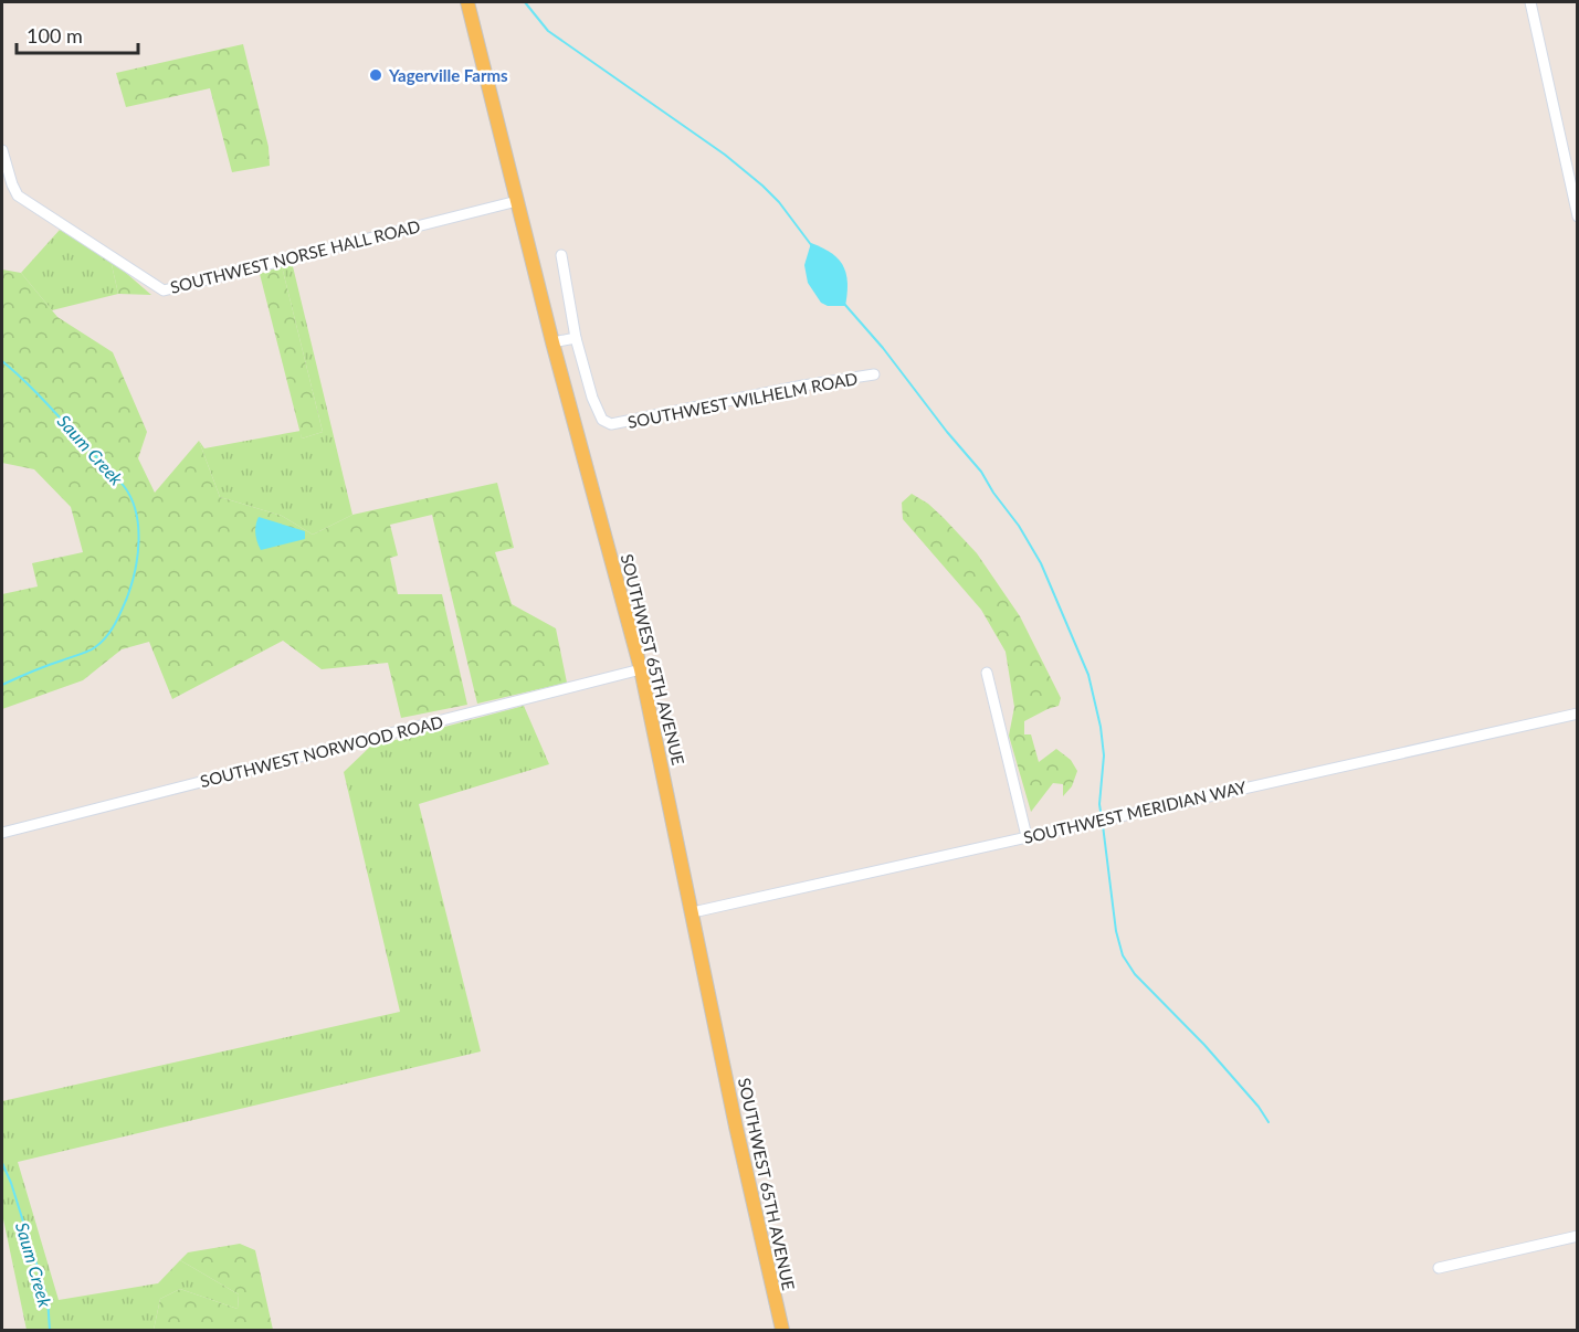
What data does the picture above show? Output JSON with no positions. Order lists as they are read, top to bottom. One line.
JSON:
{"streets":{"main road":["SOUTHWEST 65TH AVENUE"],"street":["SOUTHWEST NORSE HALL ROAD","SOUTHWEST WILHELM ROAD","SOUTHWEST NORWOOD ROAD","SOUTHWEST MERIDIAN WAY"]},"crossings":[["SOUTHWEST NORSE HALL ROAD","SOUTHWEST 65TH AVENUE"],["SOUTHWEST 65TH AVENUE","SOUTHWEST NORWOOD ROAD"],["SOUTHWEST 65TH AVENUE","SOUTHWEST MERIDIAN WAY"]],"water":["Saum Creek"],"places":["Yagerville Farms"],"scale_bar":"100 m"}
